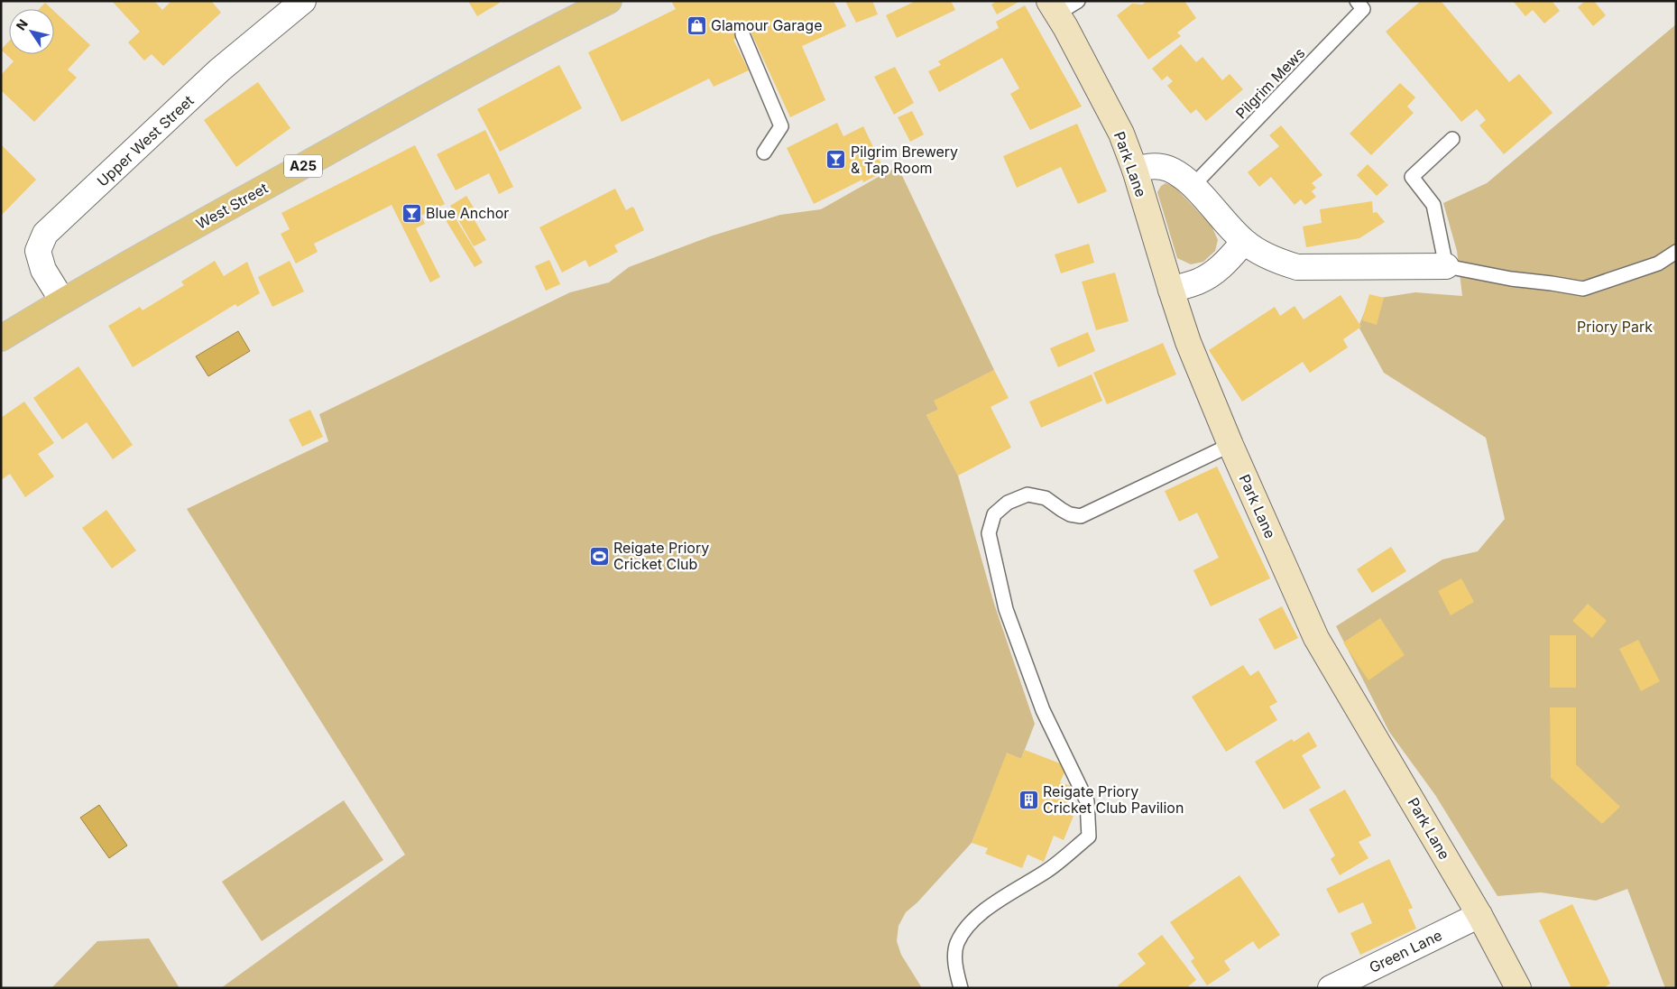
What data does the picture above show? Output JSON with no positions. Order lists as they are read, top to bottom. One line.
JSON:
{"streets":{"main road":["A25","West Street"],"street":["Upper West Street","Park Lane","Green Lane"],"lane":["Pilgrim Mews"]},"crossings":[["Upper West Street","West Street"],["Park Lane","Green Lane"]],"parks":["Priory Park"],"places":{"shop":["Glamour Garage"],"bar":["Pilgrim Brewery & Tap Room","Blue Anchor"],"sports":["Reigate Priory Cricket Club"],"building":["Reigate Priory Cricket Club Pavilion"]},"north":"top left"}
